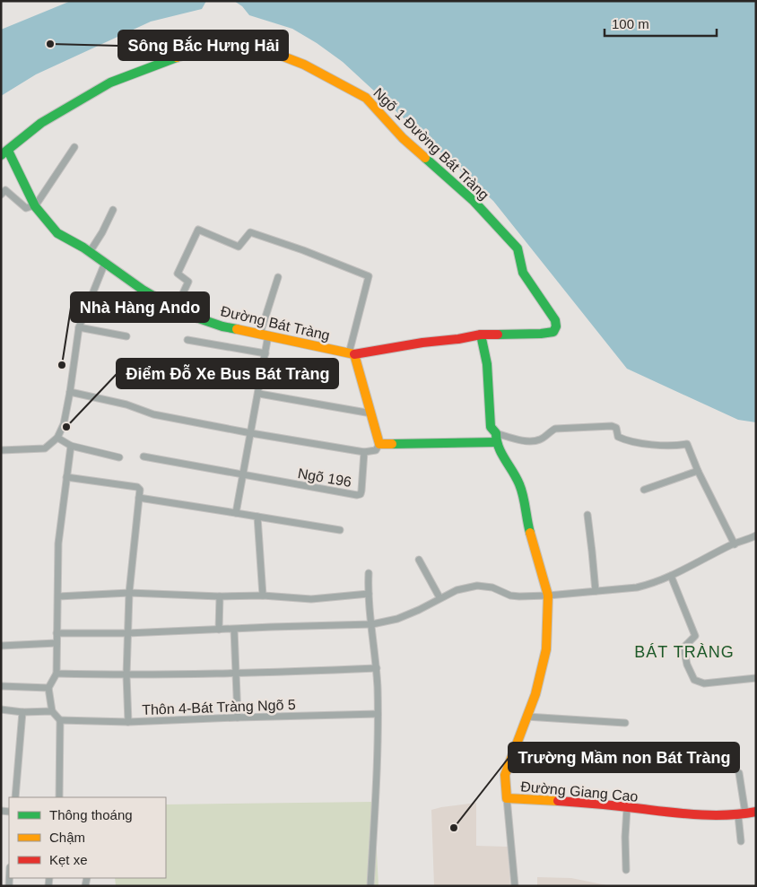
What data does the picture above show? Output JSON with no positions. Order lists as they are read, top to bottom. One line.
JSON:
{"streets":{"street":["Ngõ 1 Đường Bát Tràng","Đường Bát Tràng","Ngõ 196","Thôn 4-Bát Tràng Ngõ 5","Đường Giang Cao"]},"crossings":[["Ngõ 1 Đường Bát Tràng","Đường Bát Tràng"],["Ngõ 1 Đường Bát Tràng","Đường Giang Cao"]],"districts":["BÁT TRÀNG"],"places":["Sông Bắc Hưng Hải","Nhà Hàng Ando","Điểm Đỗ Xe Bus Bát Tràng","Trường Mầm non Bát Tràng"],"legend":["Thông thoáng","Chậm","Kẹt xe"],"scale_bar":"100 m"}
